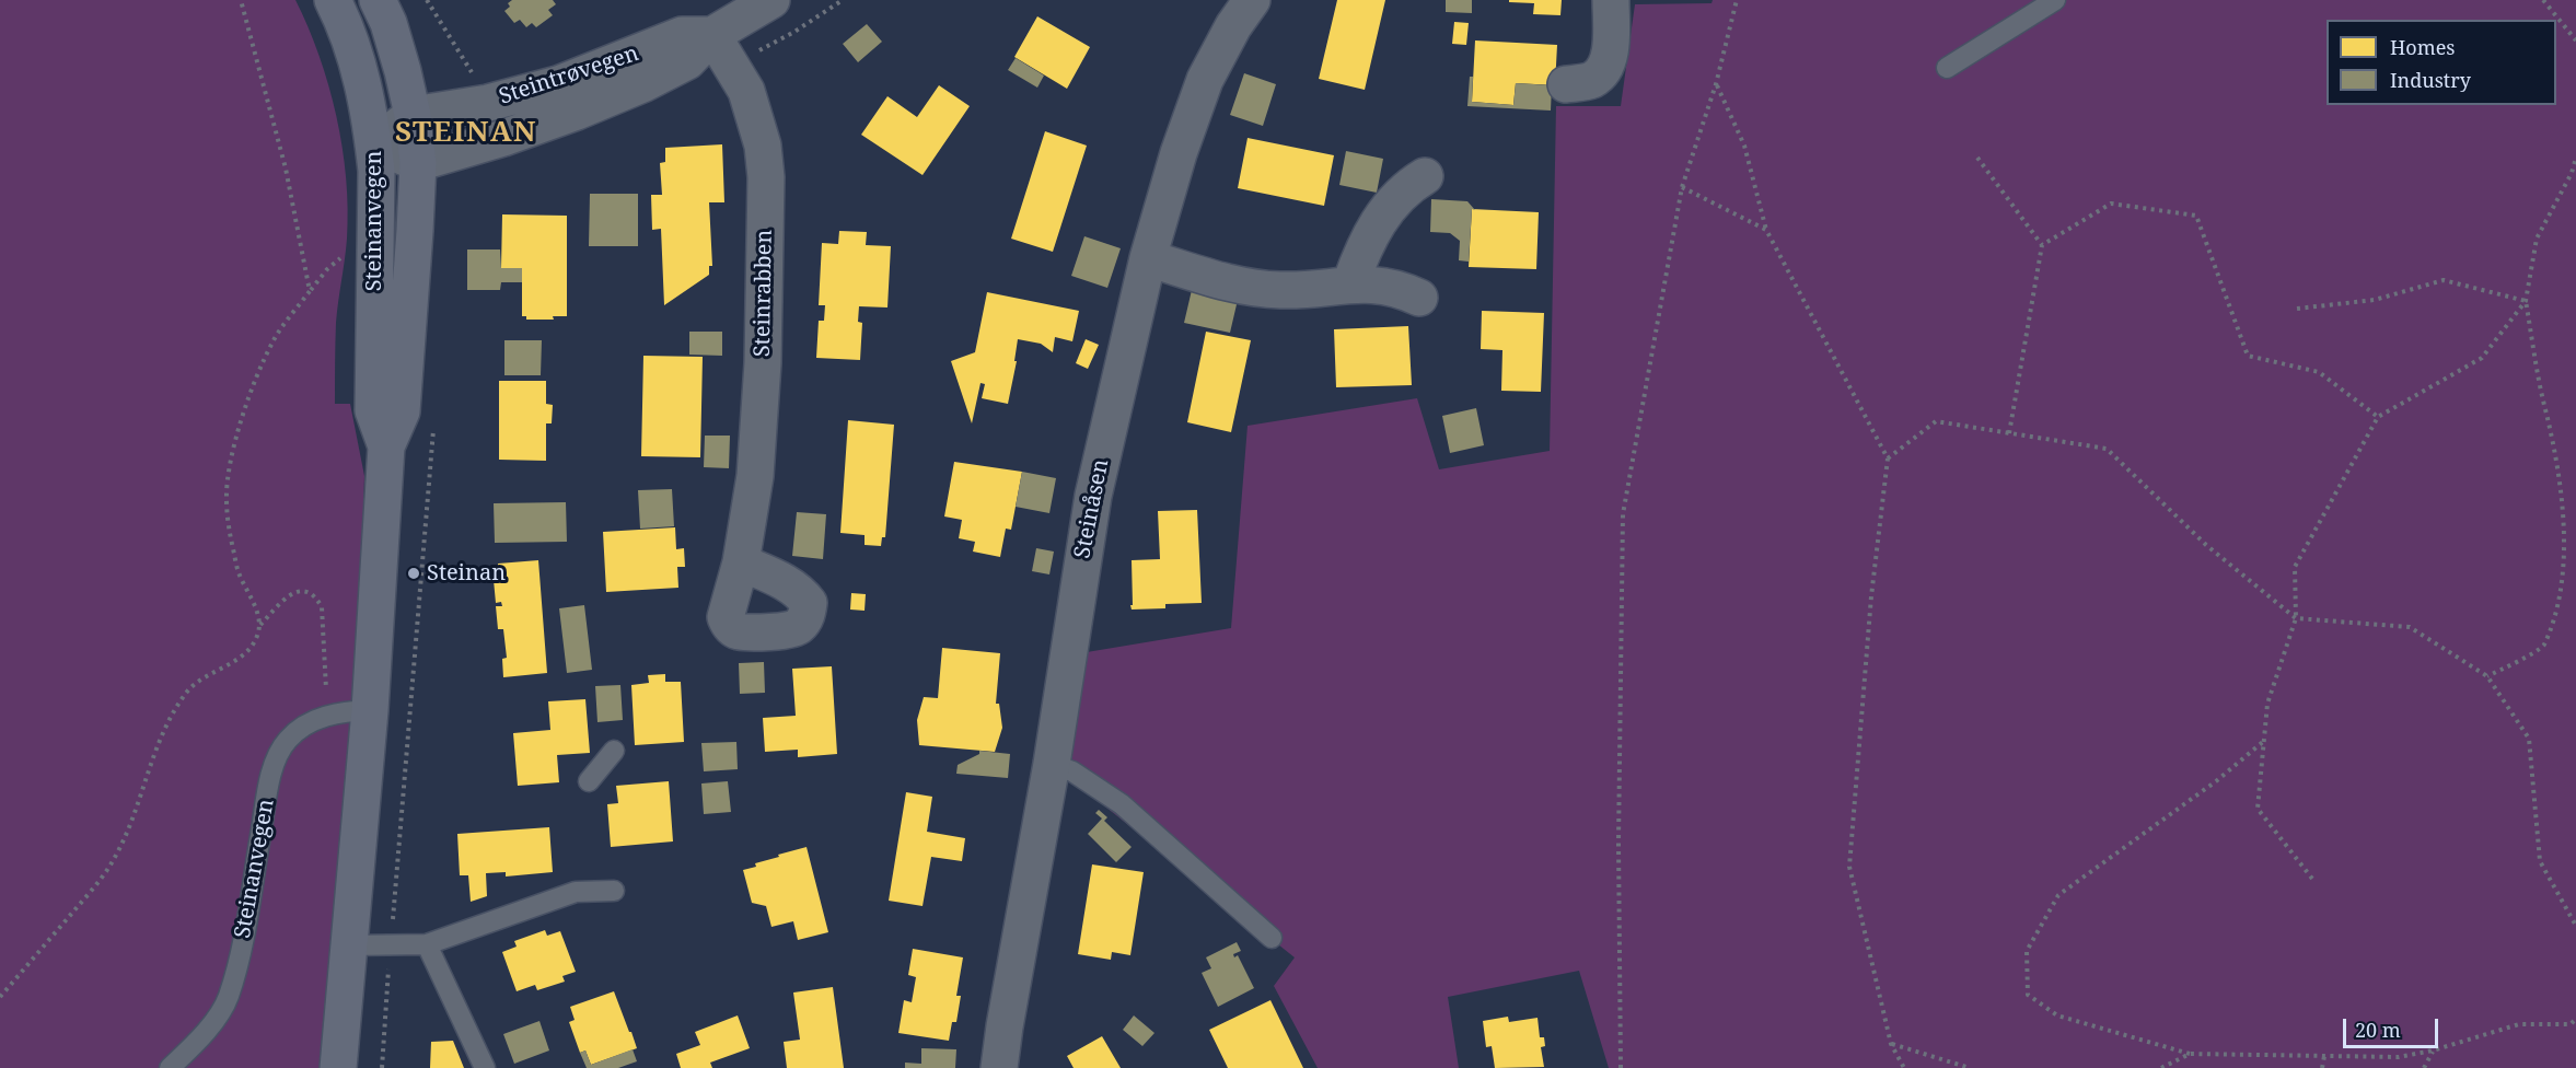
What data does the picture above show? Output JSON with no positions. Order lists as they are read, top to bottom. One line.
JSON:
{"streets":{"main road":["Steinanvegen"],"street":["Steintrøvegen","Steinrabben","Steinåsen"]},"crossings":[["Steintrøvegen","Steinanvegen"],["Steintrøvegen","Steinrabben"]],"districts":["STEINAN"],"places":["Steinan"],"legend":["Homes","Industry"],"scale_bar":"20 m"}
